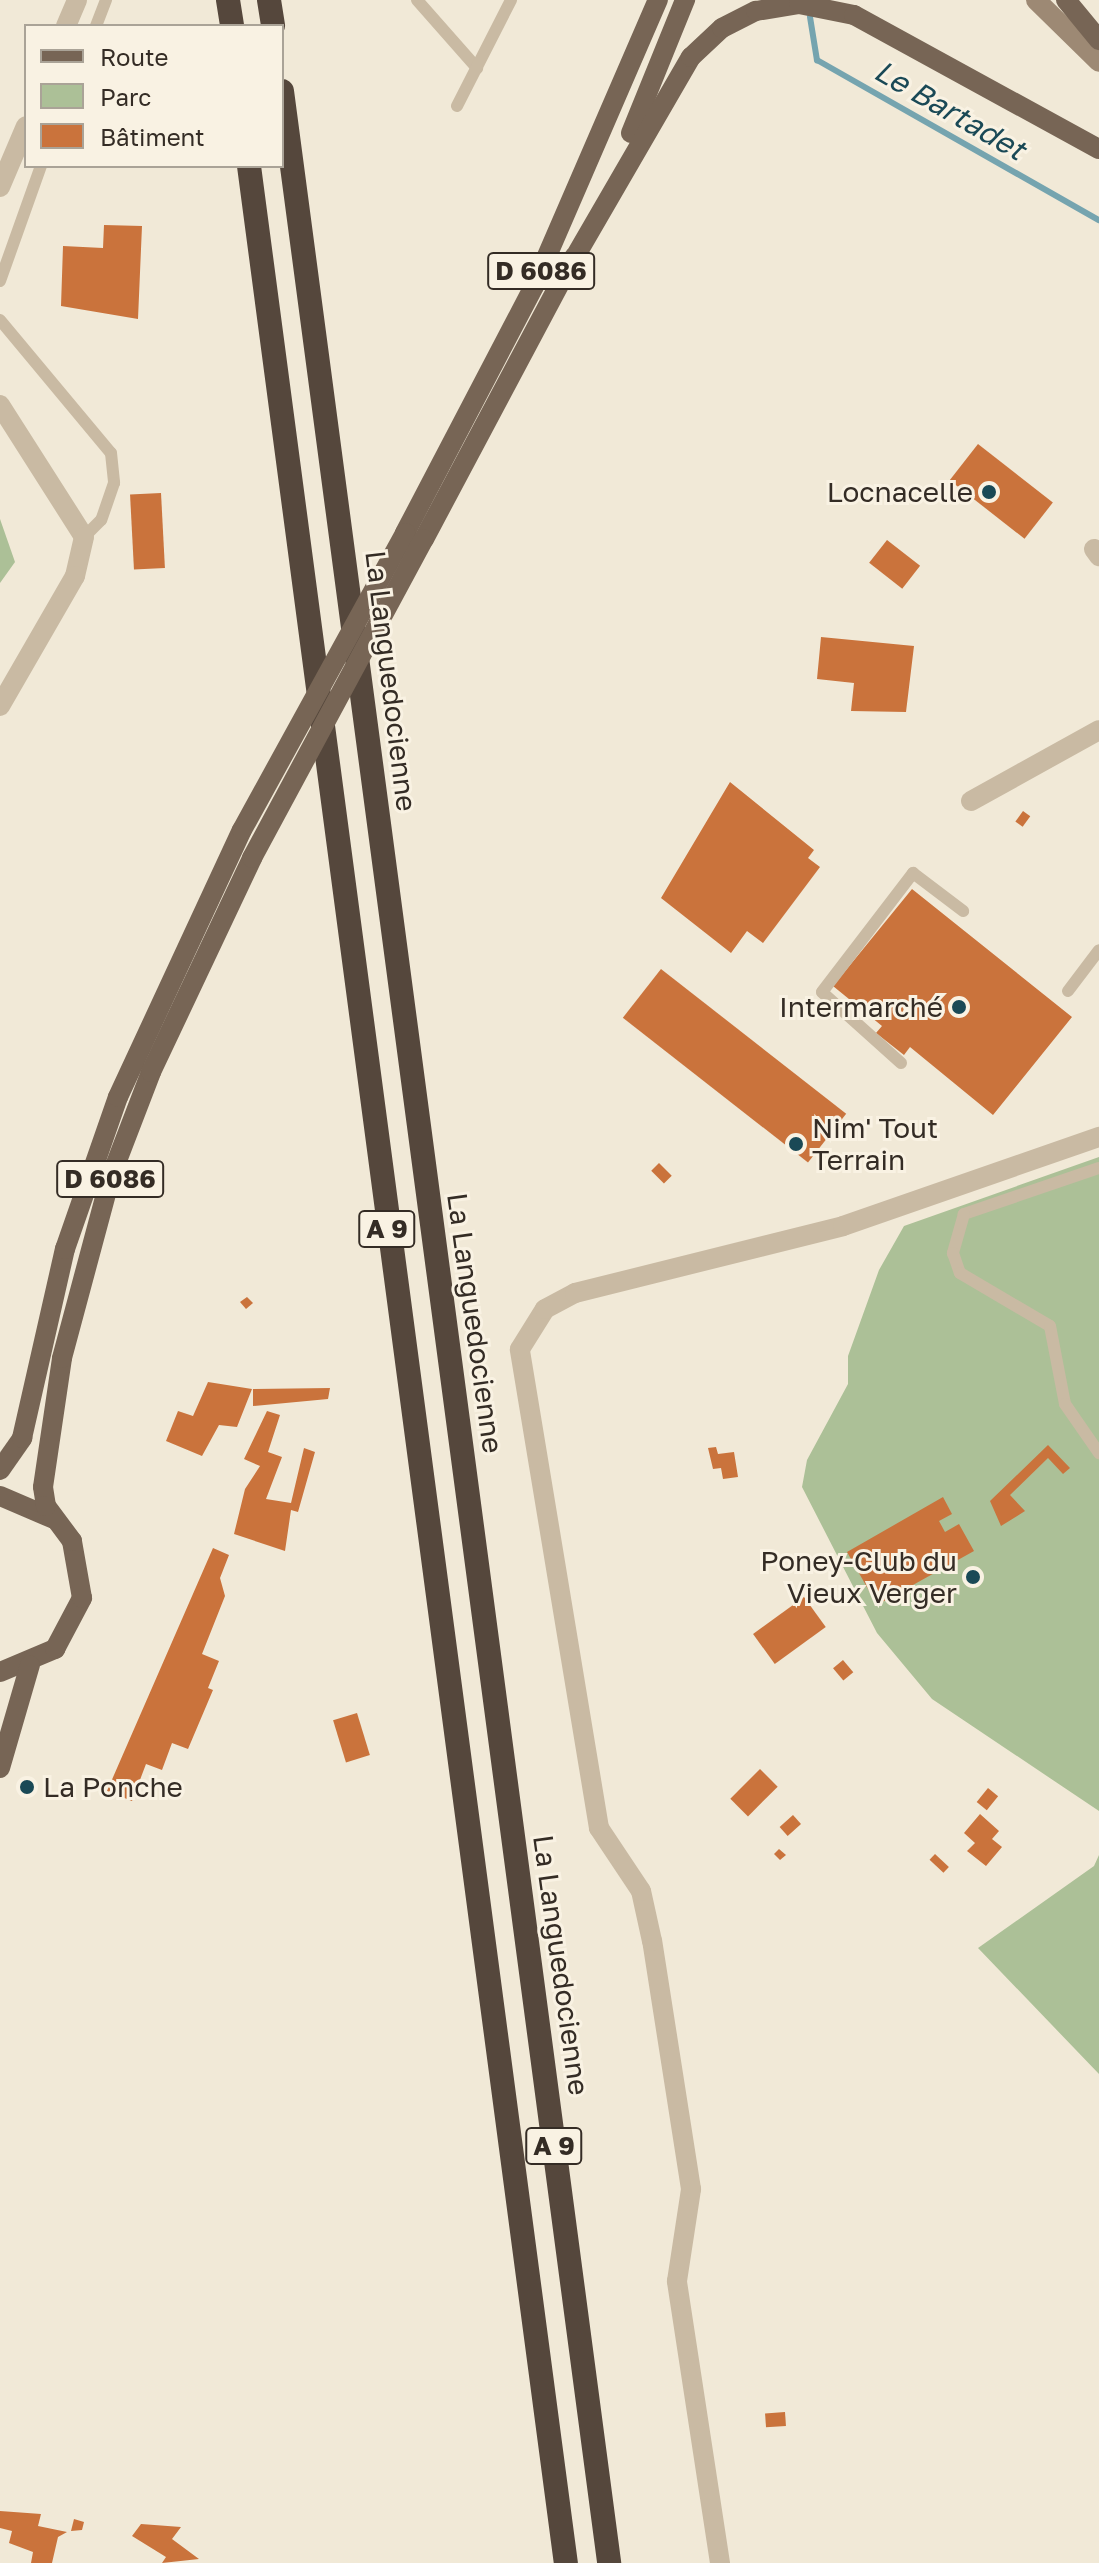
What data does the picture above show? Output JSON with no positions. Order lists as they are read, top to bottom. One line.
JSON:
{"streets":{"highway":["La Languedocienne","A 9"],"main road":["D 6086"]},"water":["Le Bartadet"],"places":["Locnacelle","Intermarché","Nim' Tout Terrain","Poney-Club du Vieux Verger","La Ponche"],"legend":["Route","Parc","Bâtiment"]}
